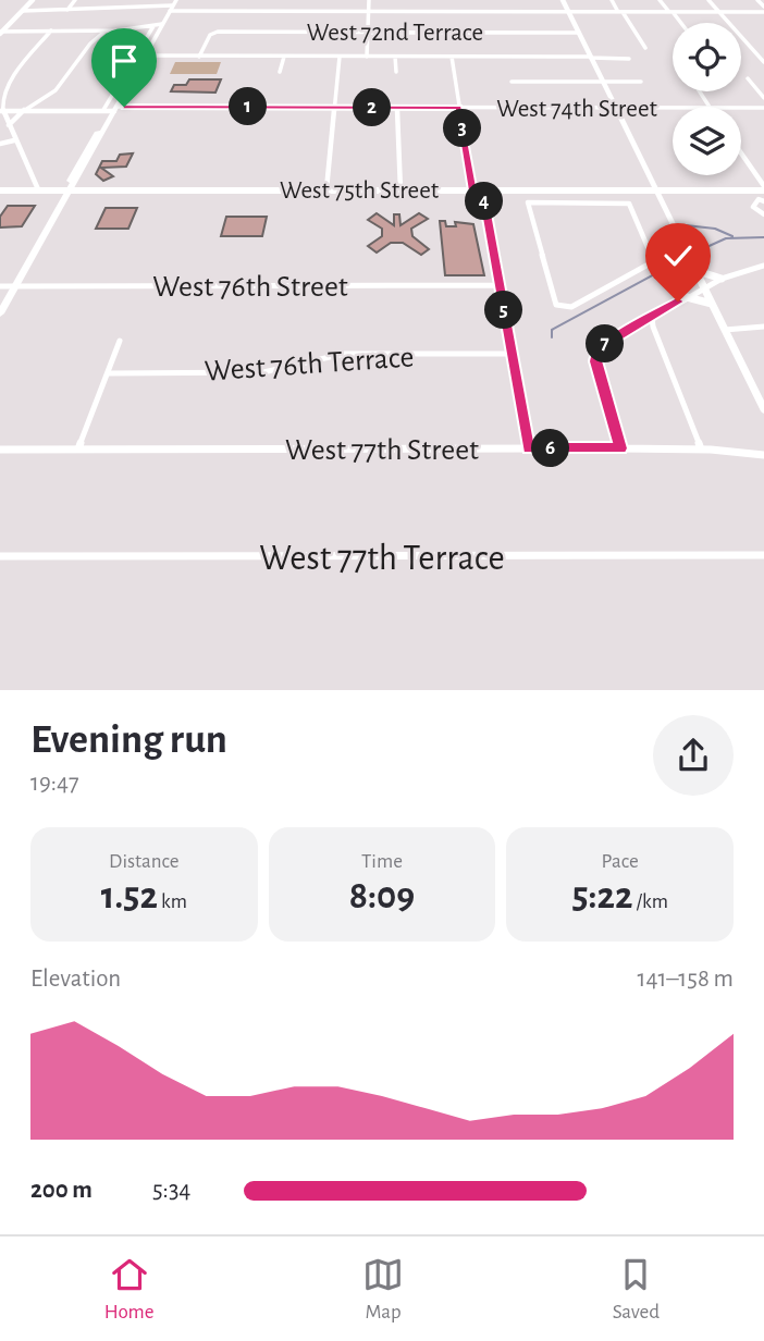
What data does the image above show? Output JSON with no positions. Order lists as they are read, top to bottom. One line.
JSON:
{"streets":{"main road":["West 75th Street"],"street":["West 72nd Terrace","West 74th Street","West 76th Street","West 76th Terrace","West 77th Street","West 77th Terrace"]},"page":{"pins":["1","2","3","4","5","7","6"],"heading":["Evening run","19:47"],"stats":[["Distance","1.52 km"],["Time","8:09"],["Pace","5:22 /km"]],"chart":["Elevation","141–158 m"],"list":[{"name":"200 m","note":"5:34"}],"tabs":["Home","Map","Saved"]}}
